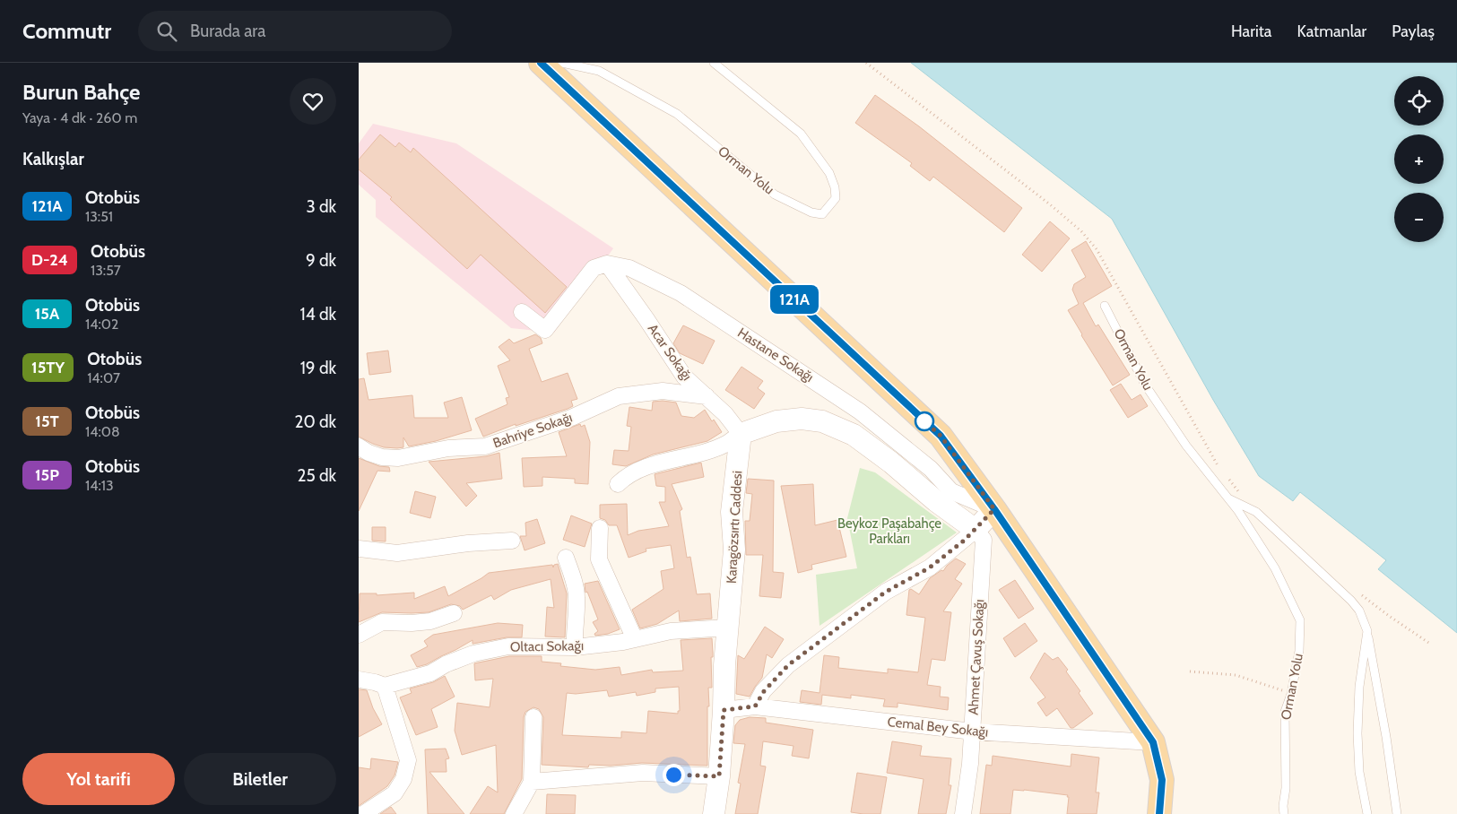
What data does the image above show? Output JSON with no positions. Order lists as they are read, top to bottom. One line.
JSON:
{"streets":{"street":["Acar Sokağı","Hastane Sokağı","Bahriye Sokağı","Karagözsırtı Caddesi","Oltacı Sokağı","Ahmet Çavuş Sokağı","Cemal Bey Sokağı"],"lane":["Orman Yolu"]},"crossings":[["Acar Sokağı","Hastane Sokağı"],["Acar Sokağı","Bahriye Sokağı"],["Acar Sokağı","Karagözsırtı Caddesi"],["Karagözsırtı Caddesi","Oltacı Sokağı"],["Karagözsırtı Caddesi","Cemal Bey Sokağı"],["Ahmet Çavuş Sokağı","Cemal Bey Sokağı"]],"parks":["Beykoz Paşabahçe Parkları"],"lines":["bus line 121A"],"page":{"header":"Commutr","search":"Burada ara","nav":["Harita","Katmanlar","Paylaş"],"heading":[["Burun Bahçe","Yaya · 4 dk · 260 m"],"Kalkışlar"],"on_map":"121A","map_buttons":["+","−"],"list":[{"mark":"121A","name":"Otobüs","note":"13:51","value":"3 dk"},{"mark":"D-24","name":"Otobüs","note":"13:57","value":"9 dk"},{"mark":"15A","name":"Otobüs","note":"14:02","value":"14 dk"},{"mark":"15TY","name":"Otobüs","note":"14:07","value":"19 dk"},{"mark":"15T","name":"Otobüs","note":"14:08","value":"20 dk"},{"mark":"15P","name":"Otobüs","note":"14:13","value":"25 dk"}],"buttons":["Yol tarifi","Biletler"]}}
